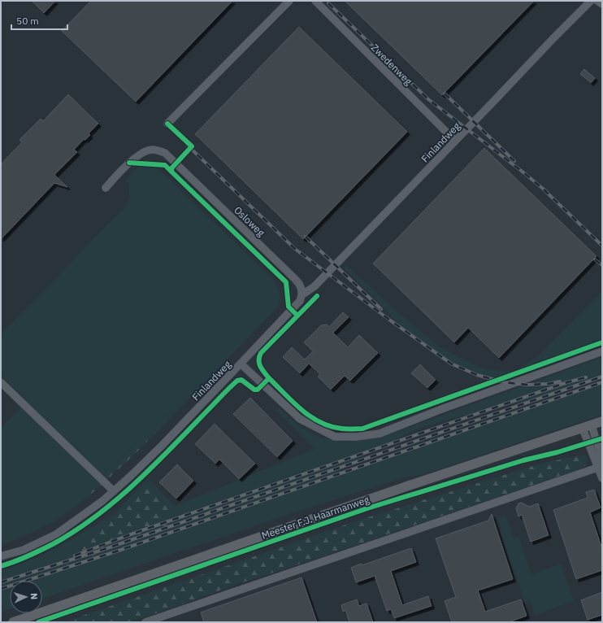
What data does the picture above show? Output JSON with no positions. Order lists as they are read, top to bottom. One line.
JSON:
{"streets":{"main road":["Meester F.J. Haarmanweg"],"street":["Zwedenweg","Finlandweg","Osloweg"]},"crossings":[["Zwedenweg","Finlandweg"],["Finlandweg","Osloweg"]],"scale_bar":"50 m","north":"right"}
